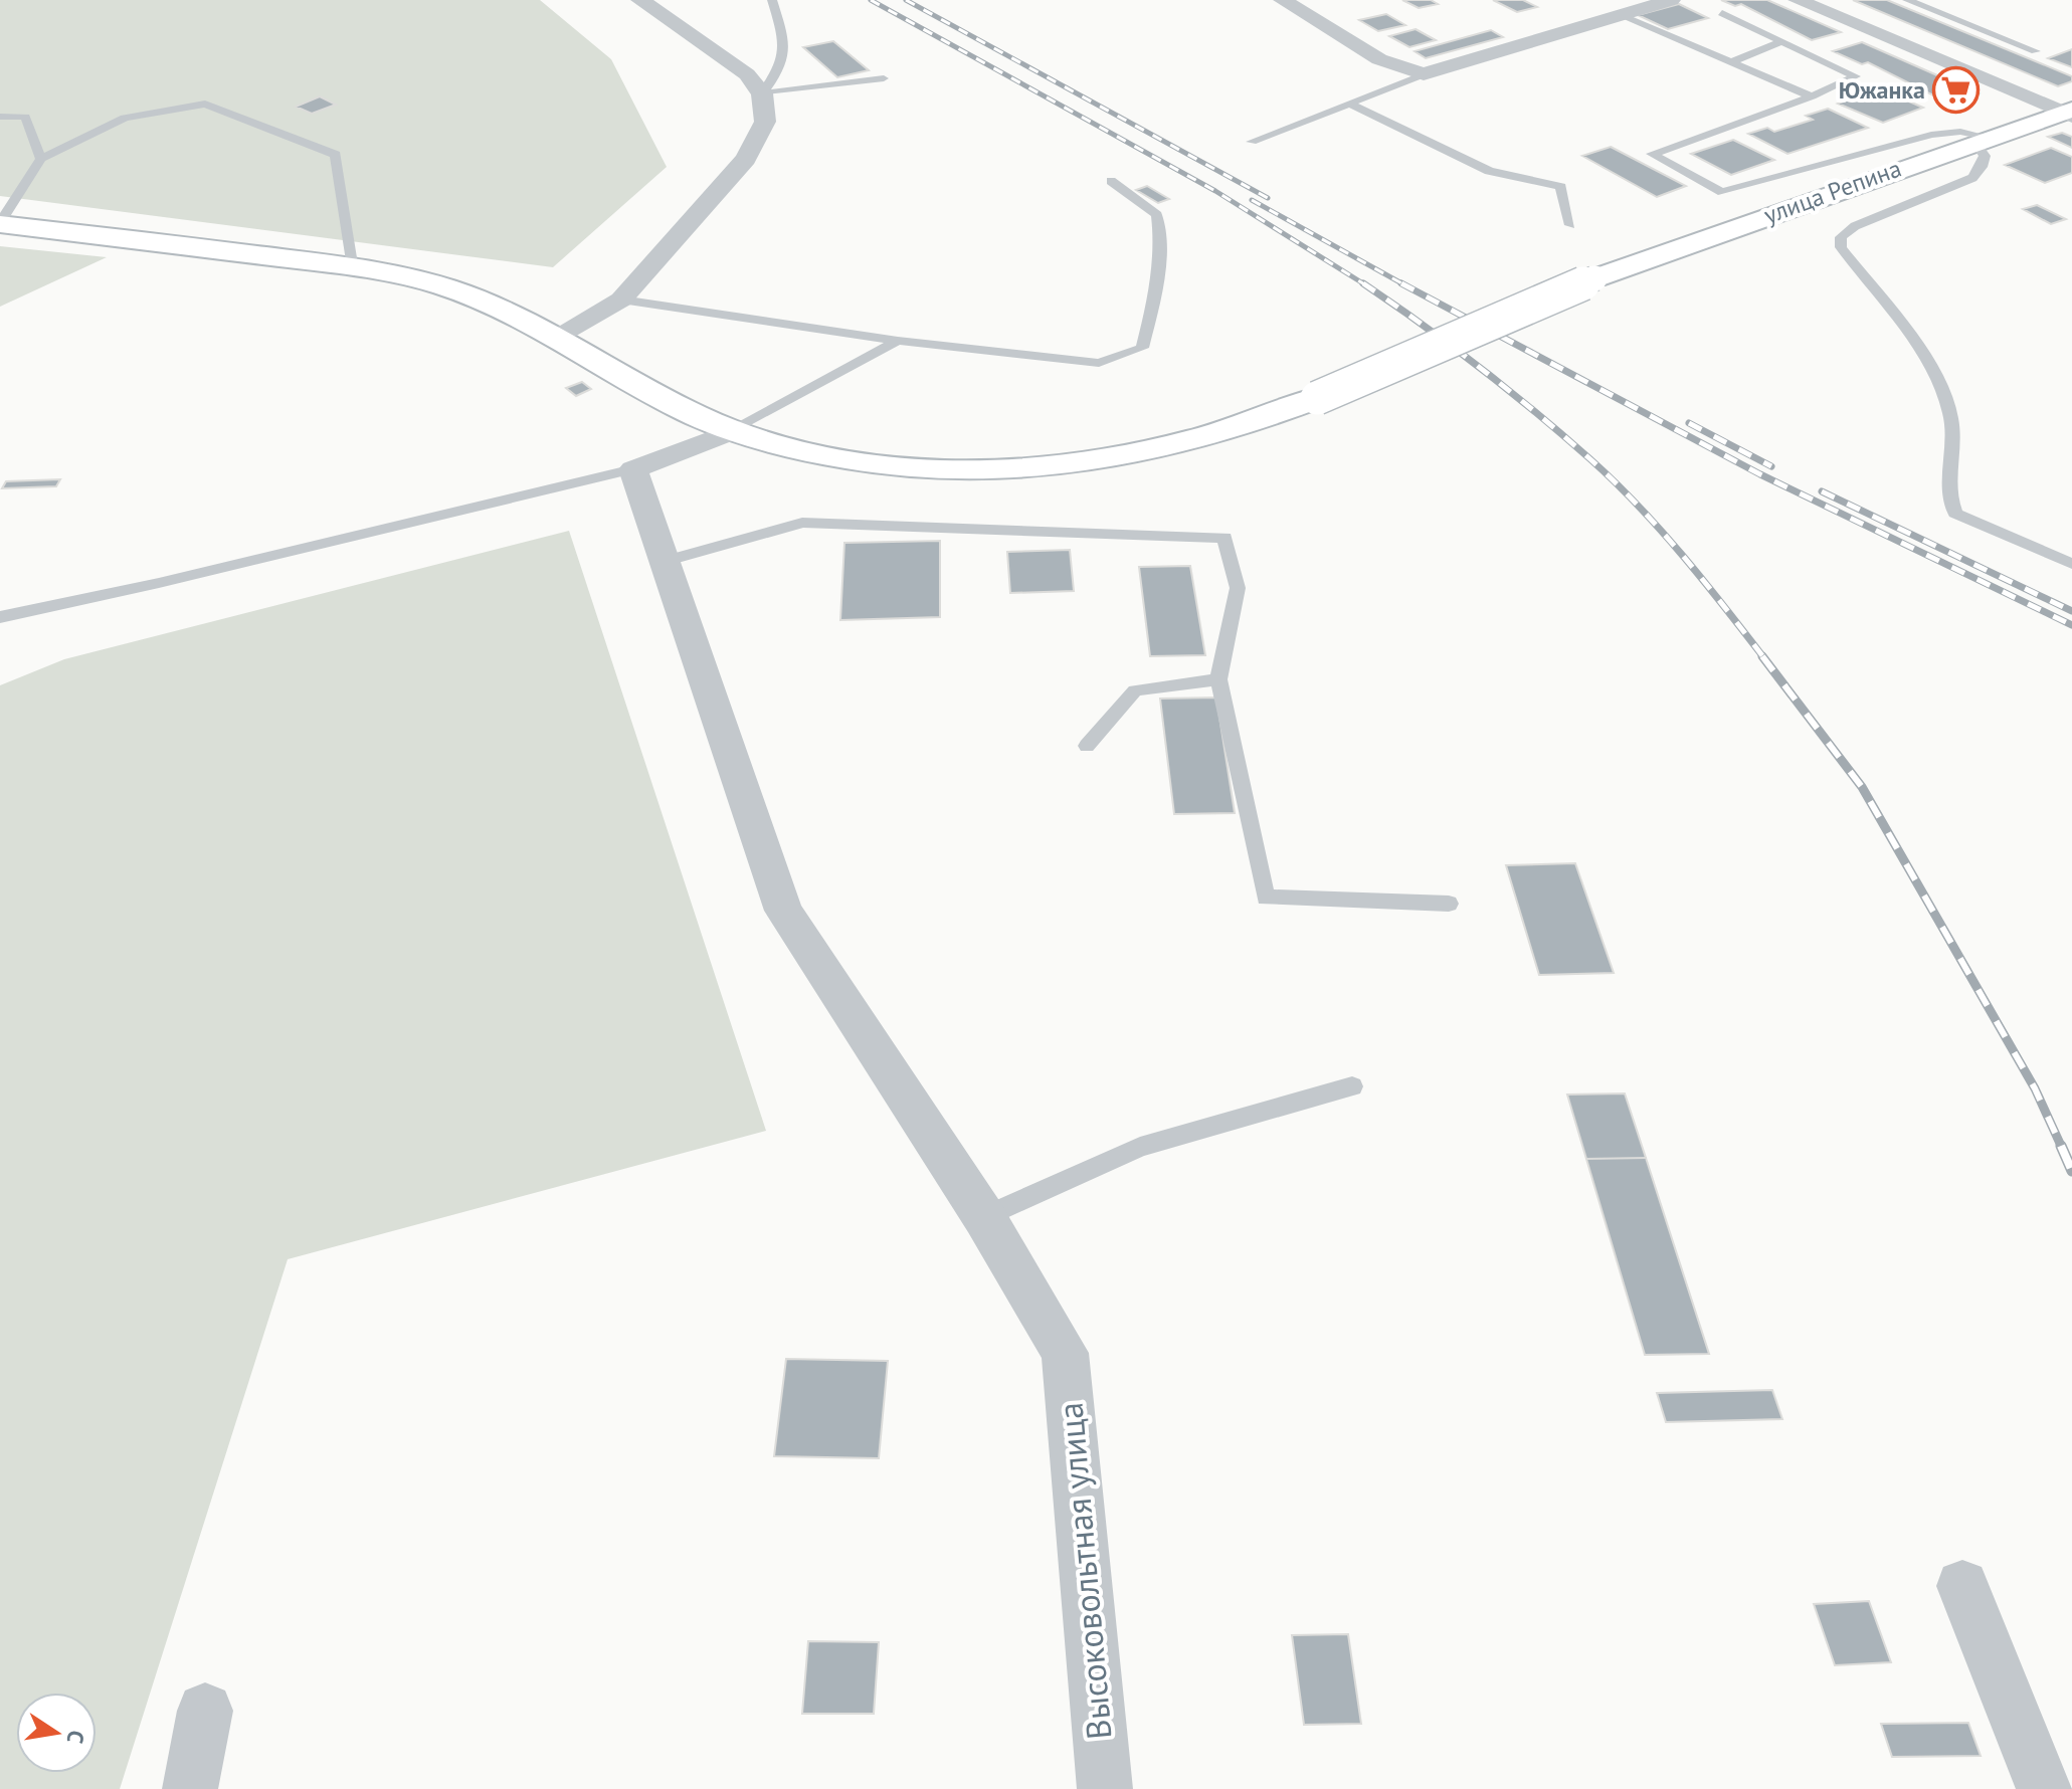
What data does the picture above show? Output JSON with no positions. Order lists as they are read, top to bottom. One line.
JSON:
{"streets":{"main road":["улица Репина"],"street":["Высоковольтная улица"]},"places":{"supermarket":["Южанка"]},"north":"right"}
